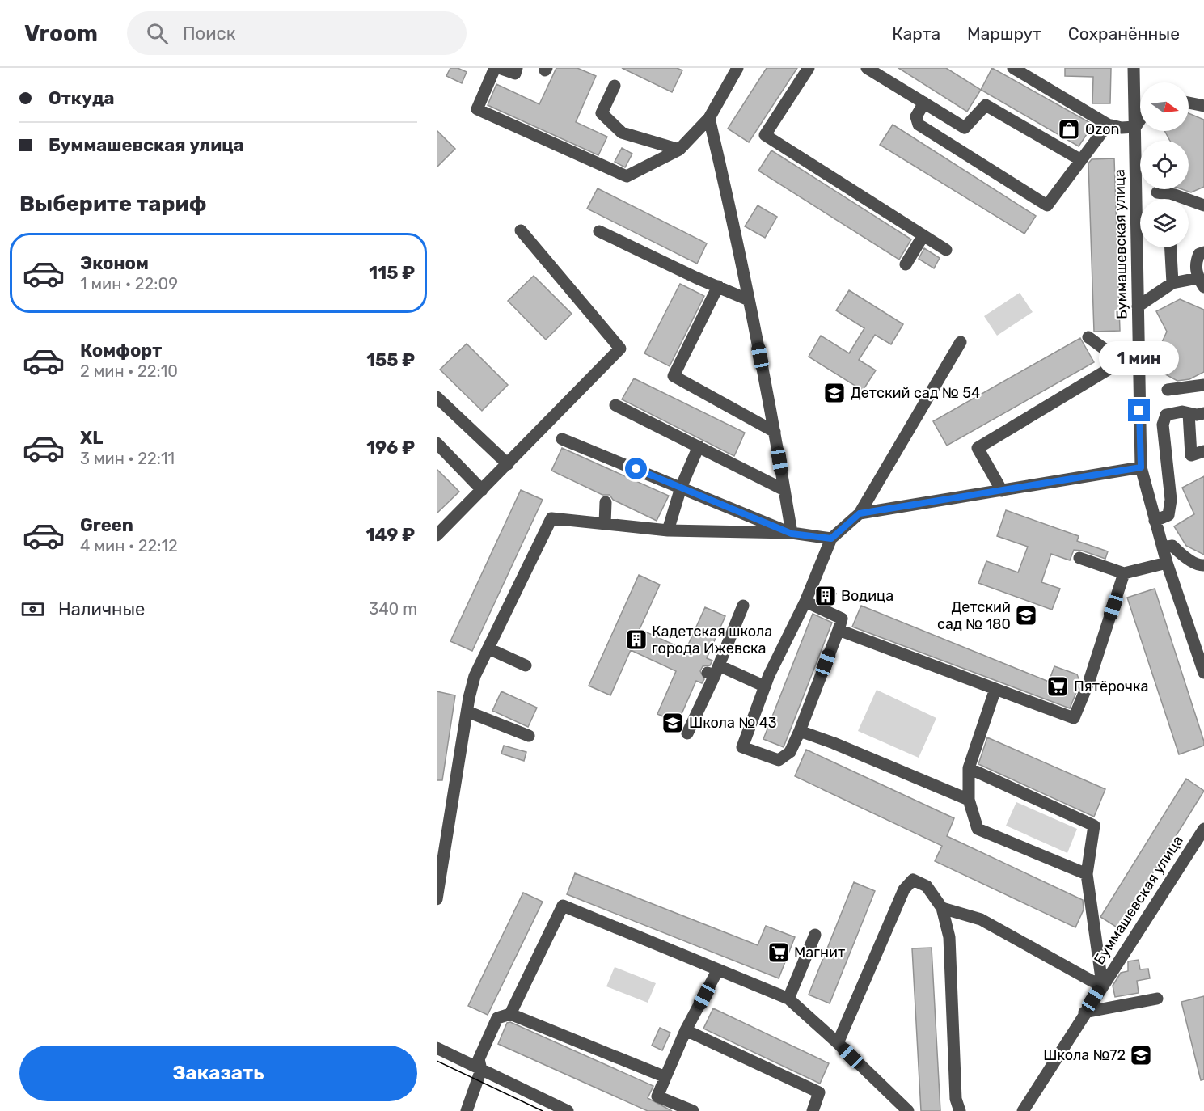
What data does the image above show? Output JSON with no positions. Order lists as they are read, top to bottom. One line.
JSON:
{"streets":{"street":["Буммашевская улица"]},"places":{"shop":["Ozon"],"school or university":["Детский сад № 54","Детский сад № 180","Школа № 43","Школа №72"],"building":["Водица","Кадетская школа города Ижевска"],"supermarket":["Пятёрочка","Магнит"]},"north":"right","page":{"header":"Vroom","search":"Поиск","nav":["Карта","Маршрут","Сохранённые"],"banner":["Откуда","Буммашевская улица"],"heading":"Выберите тариф","list":[{"name":"Эконом","note":"1 мин · 22:09","value":"115 ₽"},{"name":"Комфорт","note":"2 мин · 22:10","value":"155 ₽"},{"name":"XL","note":"3 мин · 22:11","value":"196 ₽"},{"name":"Green","note":"4 мин · 22:12","value":"149 ₽"}],"bubble":"1 мин","pay":["Наличные","340 m"],"buttons":"Заказать"}}
